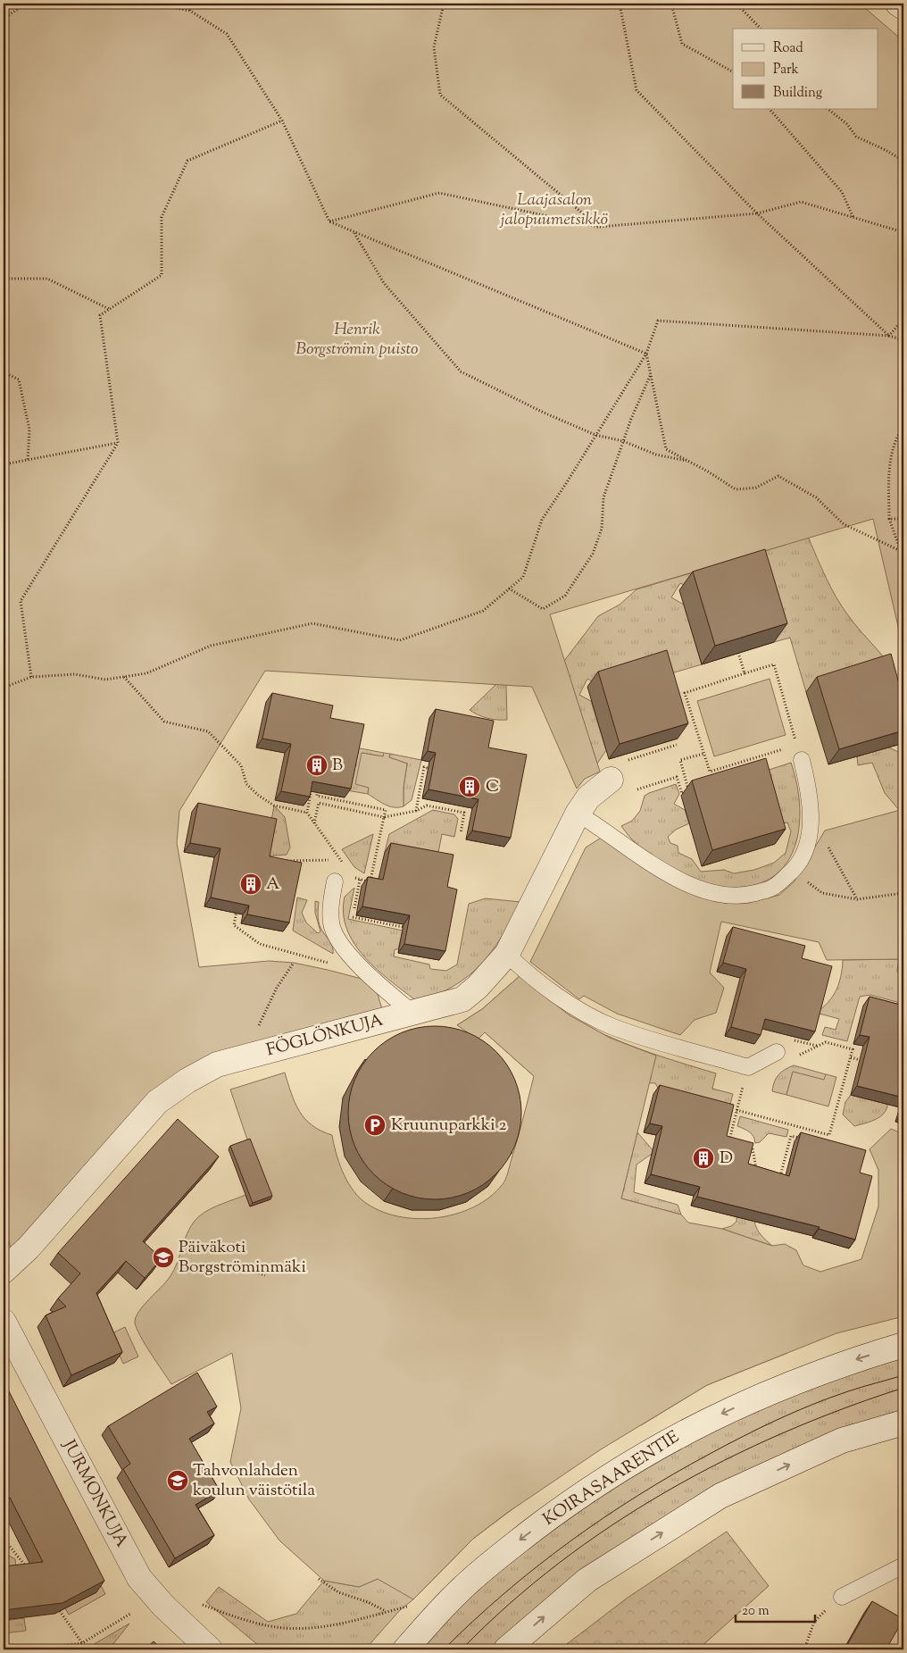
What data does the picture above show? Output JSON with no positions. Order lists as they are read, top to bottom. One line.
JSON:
{"streets":{"street":["FÖGLÖNKUJA","KOIRASAARENTIE","JURMONKUJA"]},"parks":["Laajasalon jalopuumetsikkö","Henrik Borgströmin puisto"],"places":{"building":["B","C","A","D"],"parking":["Kruunuparkki 2"],"school or university":["Päiväkoti Borgströminmäki","Tahvonlahden koulun väistötila"]},"legend":["Road","Park","Building"],"scale_bar":"20 m"}
